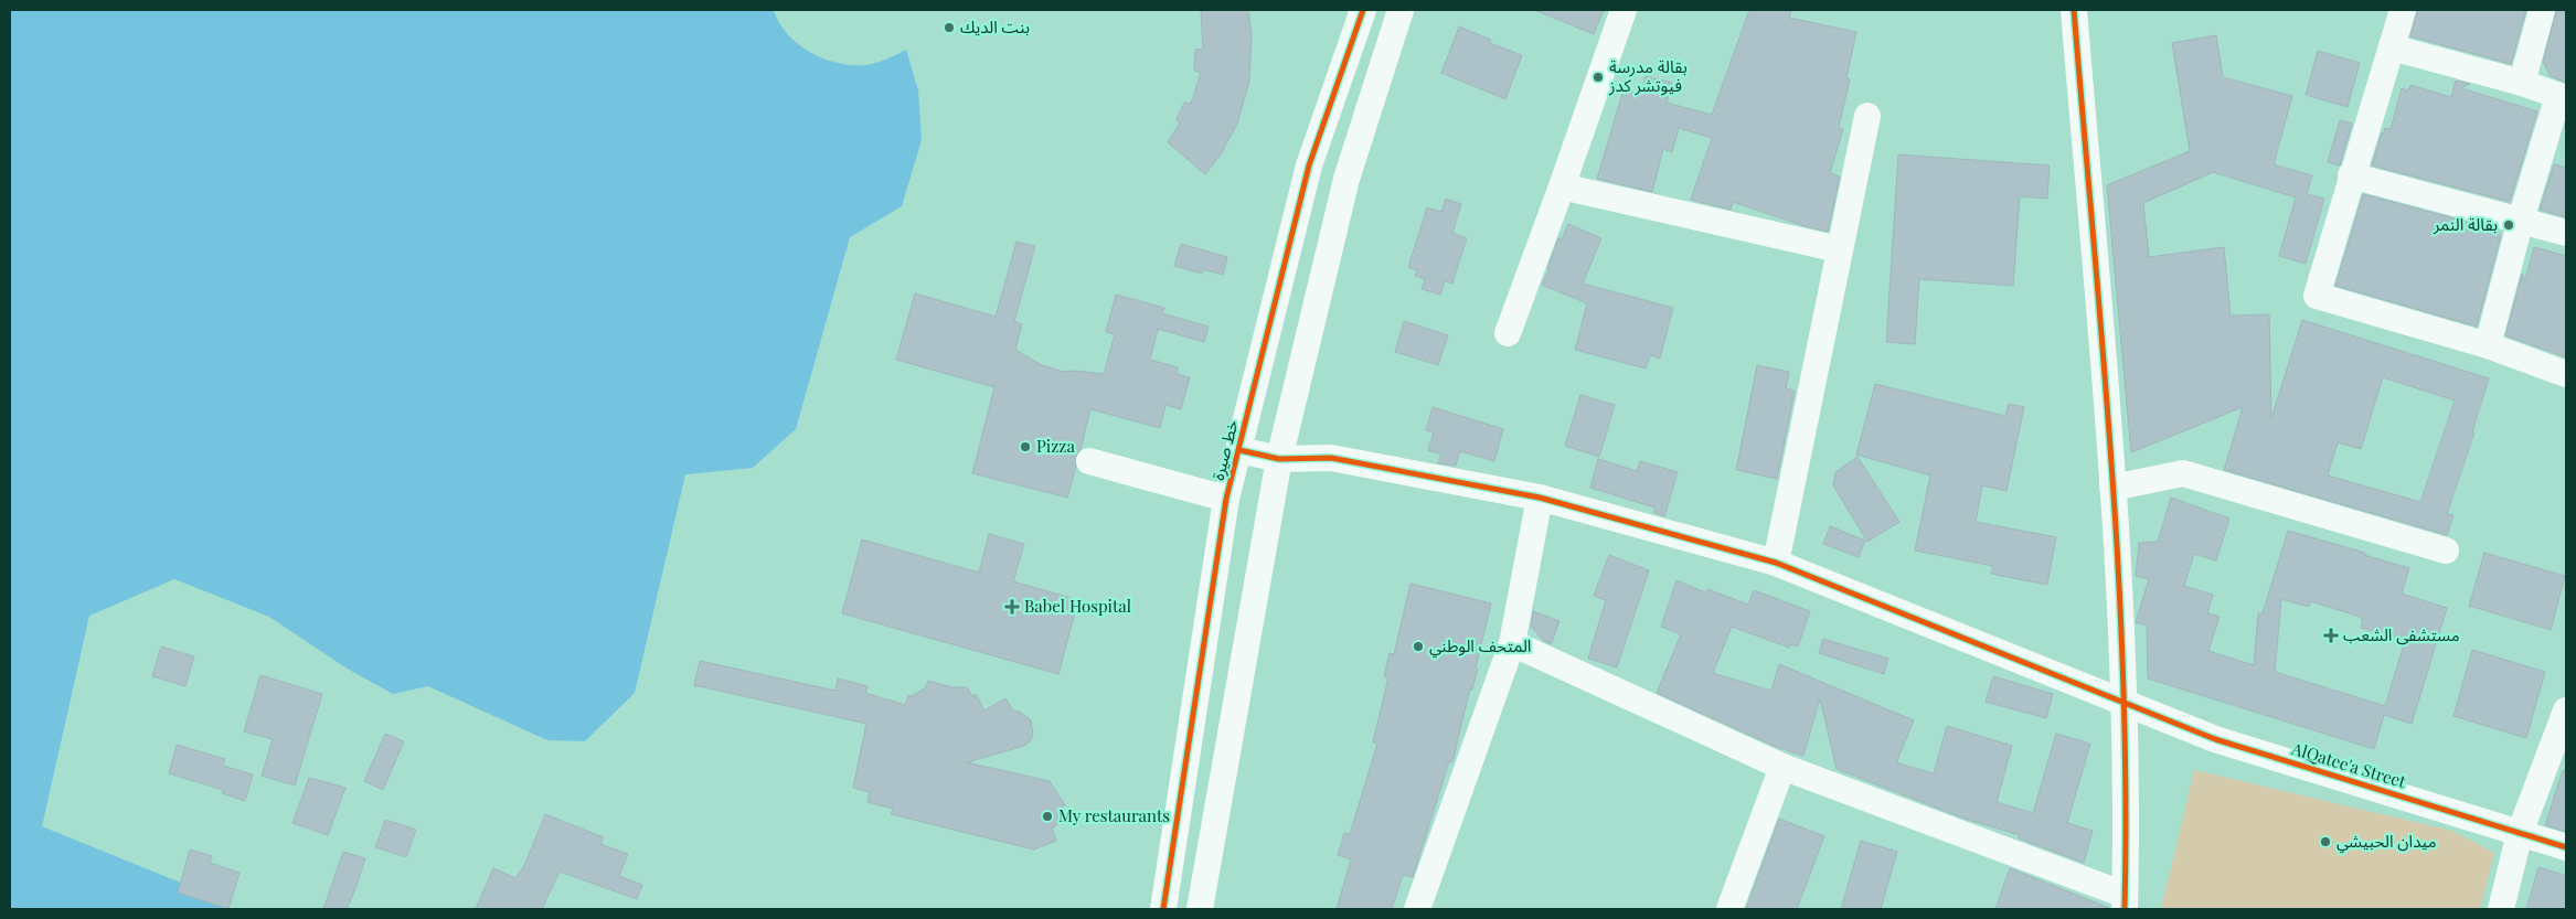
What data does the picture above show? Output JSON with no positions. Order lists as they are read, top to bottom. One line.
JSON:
{"streets":{"street":["خط صيرة","AlQatee'a Street"]},"crossings":[["خط صيرة","AlQatee'a Street"]],"places":{"other":["بنت الديك","بقالة مدرسة فيوتشر كدز","بقالة النمر","Pizza","المتحف الوطني","My restaurants","ميدان الحبيشي"],"health":["Babel Hospital","مستشفى الشعب"]}}
